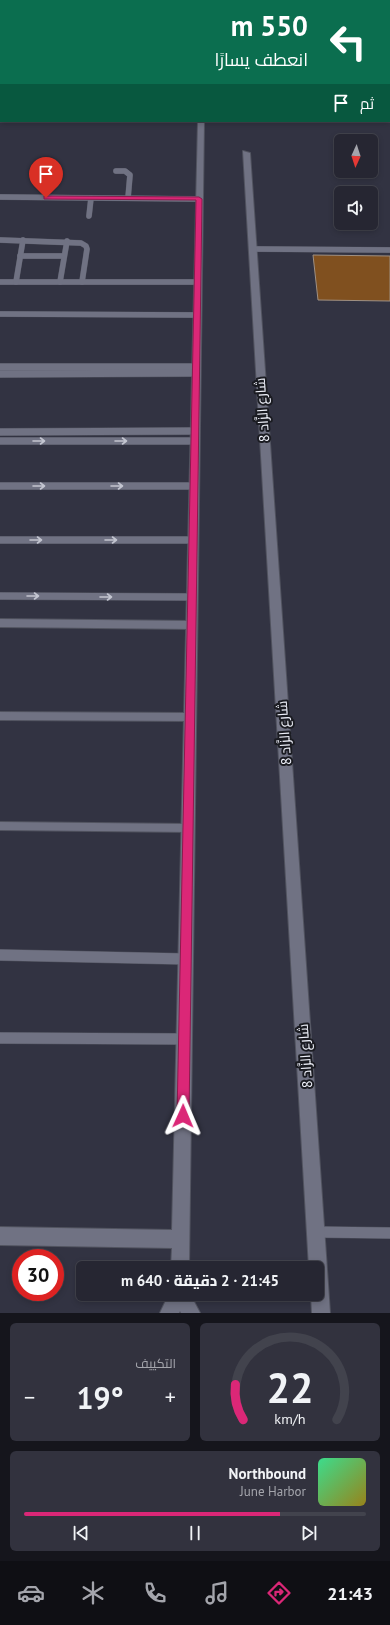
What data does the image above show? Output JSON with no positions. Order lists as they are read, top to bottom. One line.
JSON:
{"streets":{"street":["شارع الزَّاد 8"]},"north":"bottom","page":{"turn":["550 m","انعطف يسارًا"],"then":"ثم","limit":"30","trip":"21:45 · 2 دقيقة · 640 m","tile":"التكييف","heat":["−","19°","+"],"song":["Northbound","June Harbor"],"tabs":"21:43","gauge":["22","km/h"]}}
